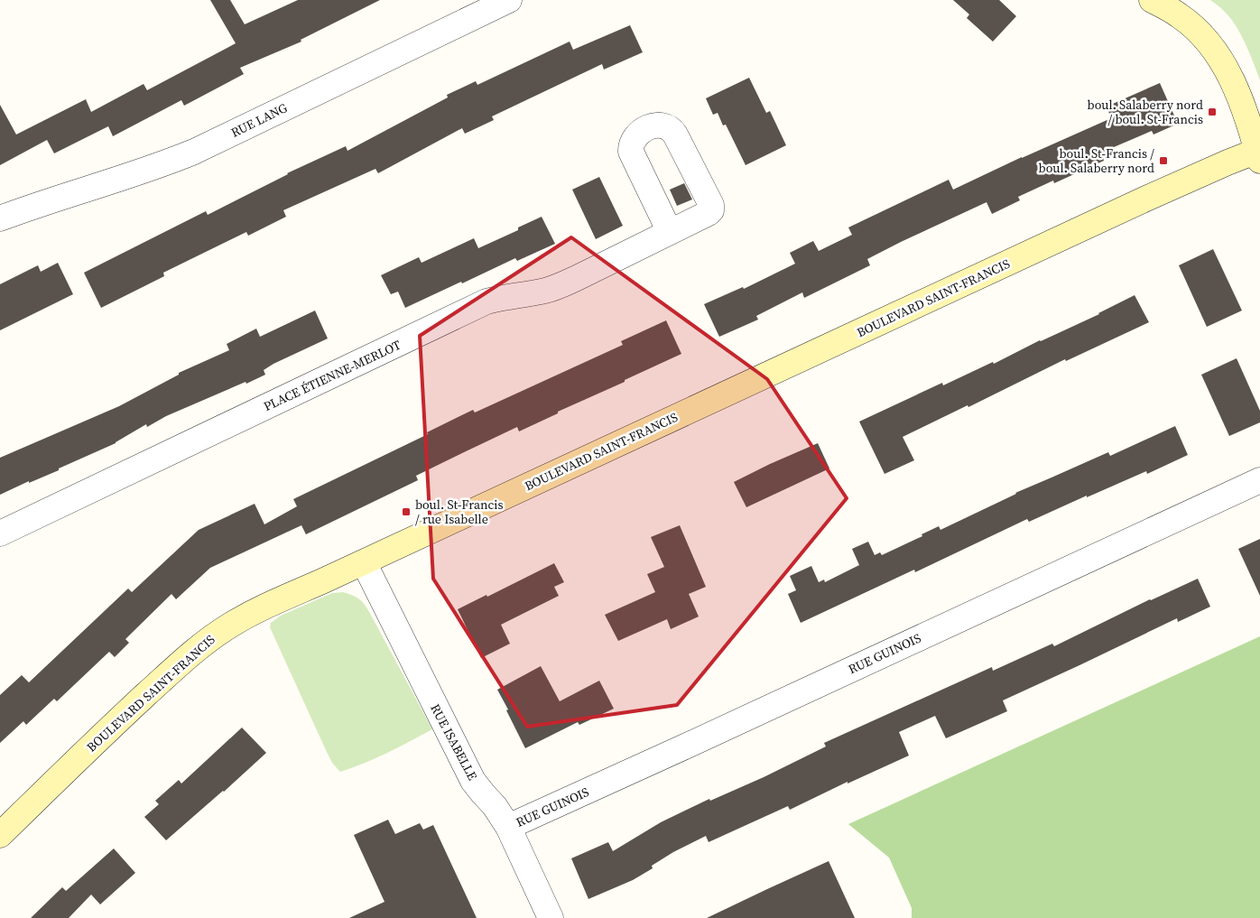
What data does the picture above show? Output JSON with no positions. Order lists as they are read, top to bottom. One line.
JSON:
{"streets":{"street":["RUE LANG","BOULEVARD SAINT-FRANCIS","PLACE ÉTIENNE-MERLOT","RUE GUINOIS","RUE ISABELLE"]},"crossings":[["BOULEVARD SAINT-FRANCIS","RUE ISABELLE"],["RUE GUINOIS","RUE ISABELLE"]],"places":{"transit":["boul. Salaberry nord / boul. St-Francis","boul. St-Francis / boul. Salaberry nord","boul. St-Francis / rue Isabelle"]}}
